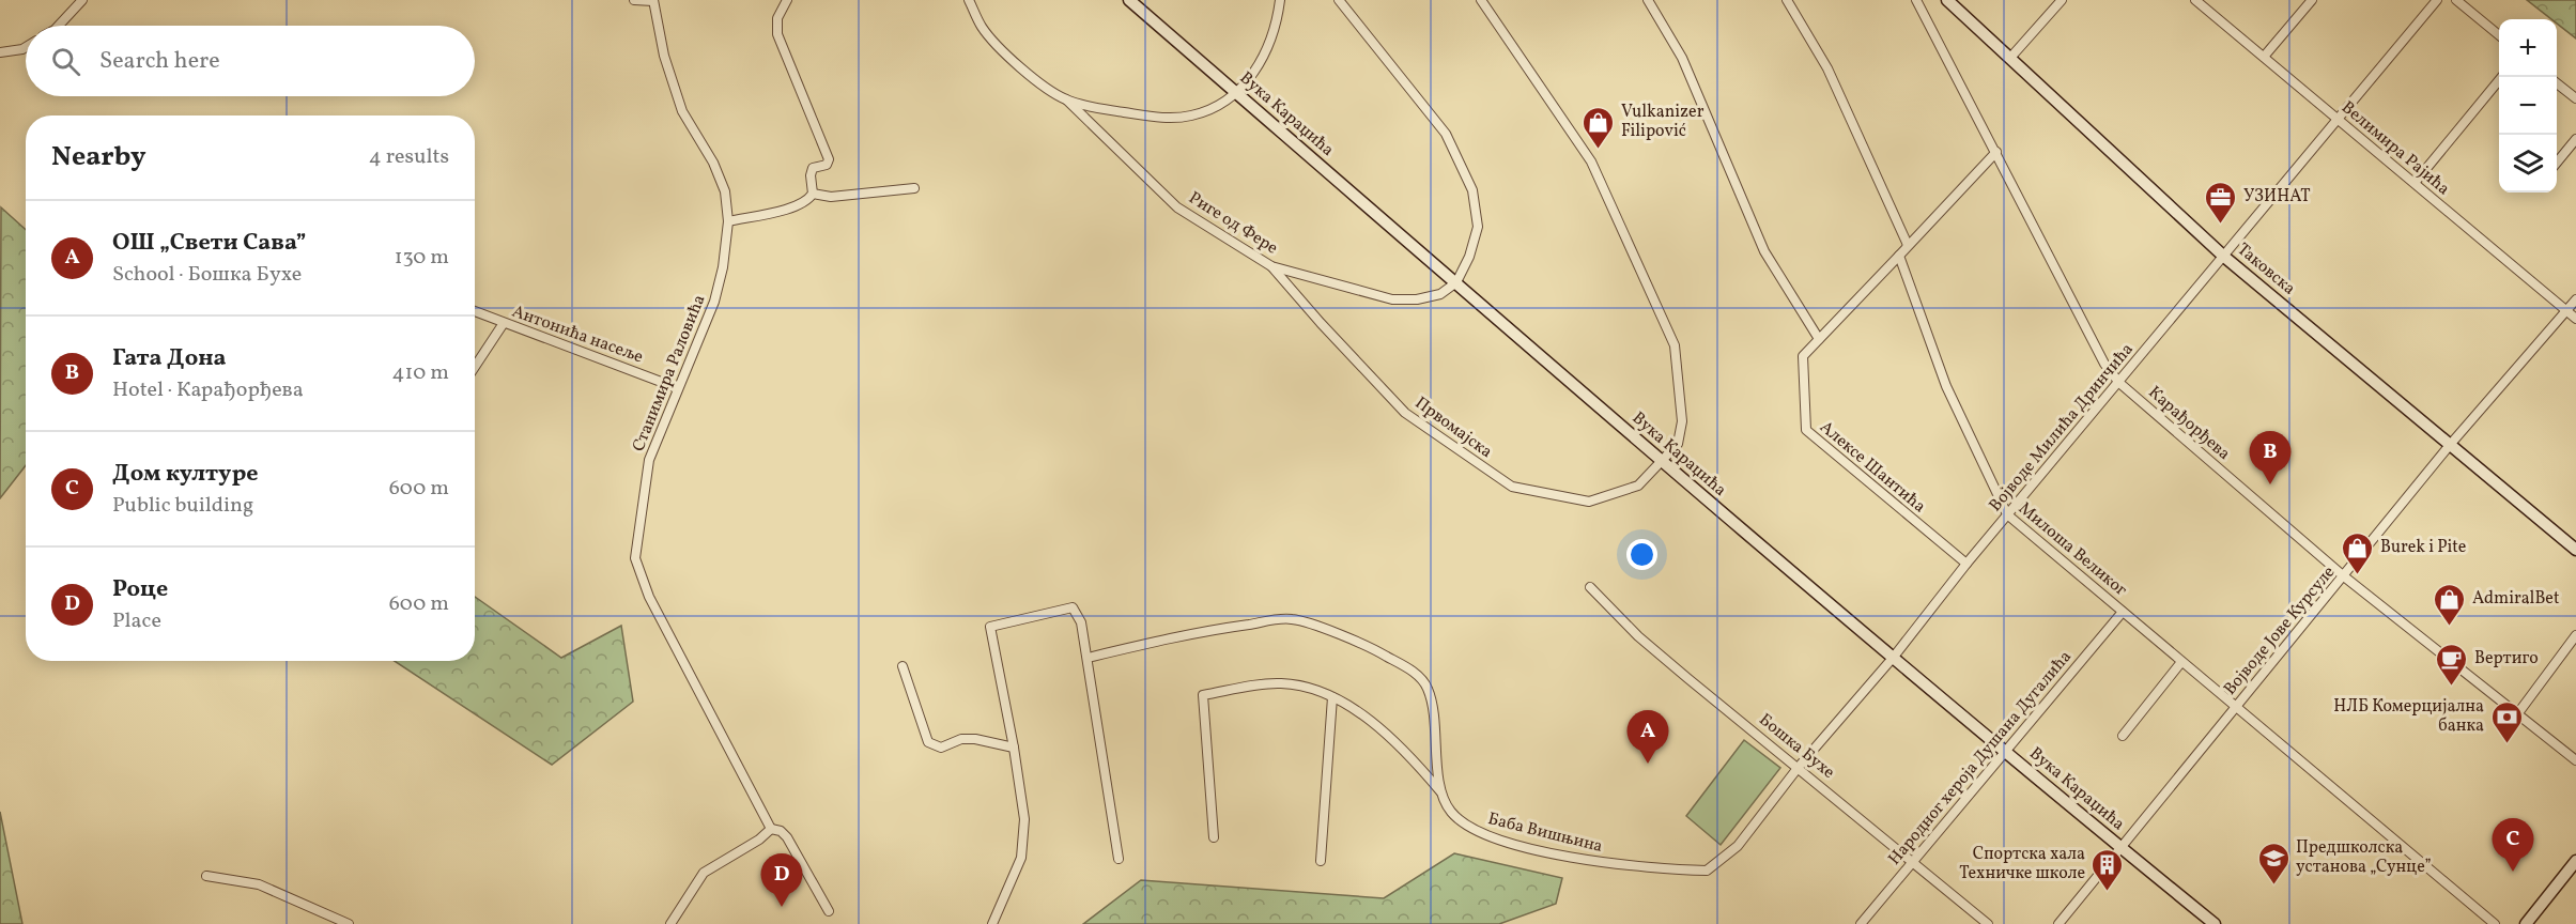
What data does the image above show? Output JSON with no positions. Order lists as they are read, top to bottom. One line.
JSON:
{"streets":{"street":["Вука Караџића","Велимира Рајића","Риге од Фере","Таковска","Антонића насеље","Станимира Раловића","Карађорђева","Првомајска","Војводе Милића Дринчића","Алексе Шантића","Милоша Великог","Војводе Јове Курсуле","Бошка Бухе","Народног хероја Душана Дугалића","Баба Вишњина"]},"crossings":[["Вука Караџића","Риге од Фере"],["Вука Караџића","Првомајска"],["Вука Караџића","Војводе Милића Дринчића"],["Вука Караџића","Војводе Јове Курсуле"],["Вука Караџића","Народног хероја Душана Дугалића"],["Велимира Рајића","Војводе Милића Дринчића"],["Велимира Рајића","Војводе Јове Курсуле"],["Риге од Фере","Првомајска"],["Таковска","Војводе Милића Дринчића"],["Таковска","Војводе Јове Курсуле"],["Антонића насеље","Станимира Раловића"],["Карађорђева","Војводе Милића Дринчића"],["Карађорђева","Војводе Јове Курсуле"],["Војводе Милића Дринчића","Алексе Шантића"],["Војводе Милића Дринчића","Милоша Великог"],["Војводе Милића Дринчића","Бошка Бухе"],["Војводе Милића Дринчића","Баба Вишњина"],["Алексе Шантића","Милоша Великог"],["Милоша Великог","Војводе Јове Курсуле"],["Милоша Великог","Народног хероја Душана Дугалића"],["Бошка Бухе","Народног хероја Душана Дугалића"]],"places":{"shop":["Vulkanizer Filipović","Burek i Pite","AdmiralBet"],"office":["УЗИНАТ"],"cafe":["Вертиго"],"bank":["НЛБ Комерцијална банка"],"school or university":["Предшколска установа „Сунце”"],"building":["Спортска хала Техничке школе"]},"page":{"map_buttons":["+","−"],"search":"Search here","heading":["Nearby","4 results"],"list":[{"mark":"A","name":"ОШ „Свети Сава”","note":"School · Бошка Бухе","value":"130 m"},{"mark":"B","name":"Гата Дона","note":"Hotel · Карађорђева","value":"410 m"},{"mark":"C","name":"Дом културе","note":"Public building","value":"600 m"},{"mark":"D","name":"Роце","note":"Place","value":"600 m"}],"pins":["B","A","C","D"]}}
